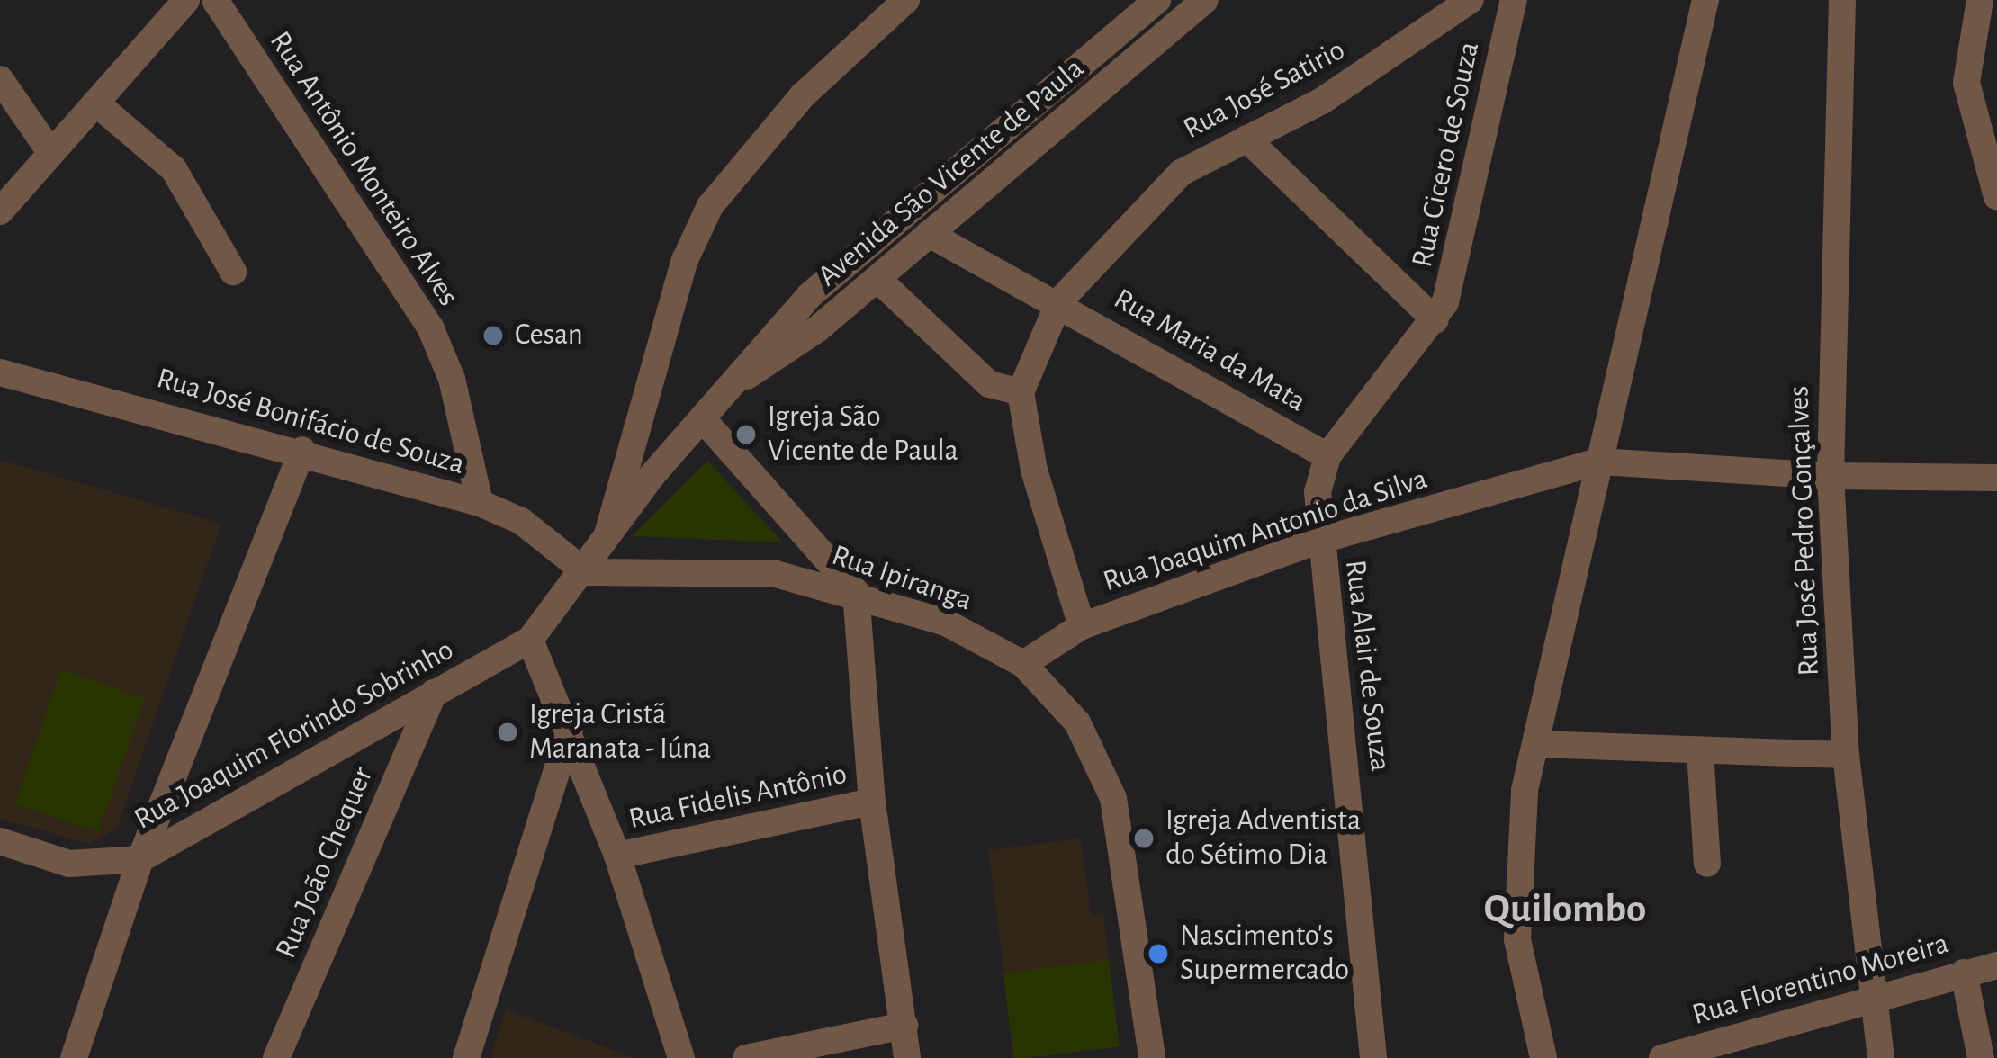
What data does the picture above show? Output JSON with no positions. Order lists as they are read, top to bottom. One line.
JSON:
{"streets":{"street":["Rua José Satirio","Rua Cicero de Souza","Rua Antônio Monteiro Alves","Avenida São Vicente de Paula","Rua Maria da Mata","Rua José Bonifácio de Souza","Rua Joaquim Antonio da Silva","Rua José Pedro Gonçalves","Rua Ipiranga","Rua Alair de Souza","Rua Joaquim Florindo Sobrinho","Rua Fidelis Antônio","Rua João Chequer","Rua Florentino Moreira"]},"crossings":[["Rua José Satirio","Rua Maria da Mata"],["Rua Cicero de Souza","Rua Maria da Mata"],["Rua Cicero de Souza","Rua Joaquim Antonio da Silva"],["Rua Cicero de Souza","Rua Alair de Souza"],["Rua Antônio Monteiro Alves","Rua José Bonifácio de Souza"],["Avenida São Vicente de Paula","Rua Maria da Mata"],["Avenida São Vicente de Paula","Rua José Bonifácio de Souza"],["Avenida São Vicente de Paula","Rua Ipiranga"],["Avenida São Vicente de Paula","Rua Joaquim Florindo Sobrinho"],["Rua José Bonifácio de Souza","Rua Ipiranga"],["Rua José Bonifácio de Souza","Rua Joaquim Florindo Sobrinho"],["Rua Joaquim Antonio da Silva","Rua José Pedro Gonçalves"],["Rua Joaquim Antonio da Silva","Rua Ipiranga"],["Rua Joaquim Antonio da Silva","Rua Alair de Souza"],["Rua José Pedro Gonçalves","Rua Florentino Moreira"],["Rua Ipiranga","Rua Joaquim Florindo Sobrinho"],["Rua Joaquim Florindo Sobrinho","Rua João Chequer"]],"districts":["Quilombo"],"places":["Cesan","Igreja São Vicente de Paula","Igreja Cristã Maranata - Iúna","Igreja Adventista do Sétimo Dia","Nascimento's Supermercado"]}
